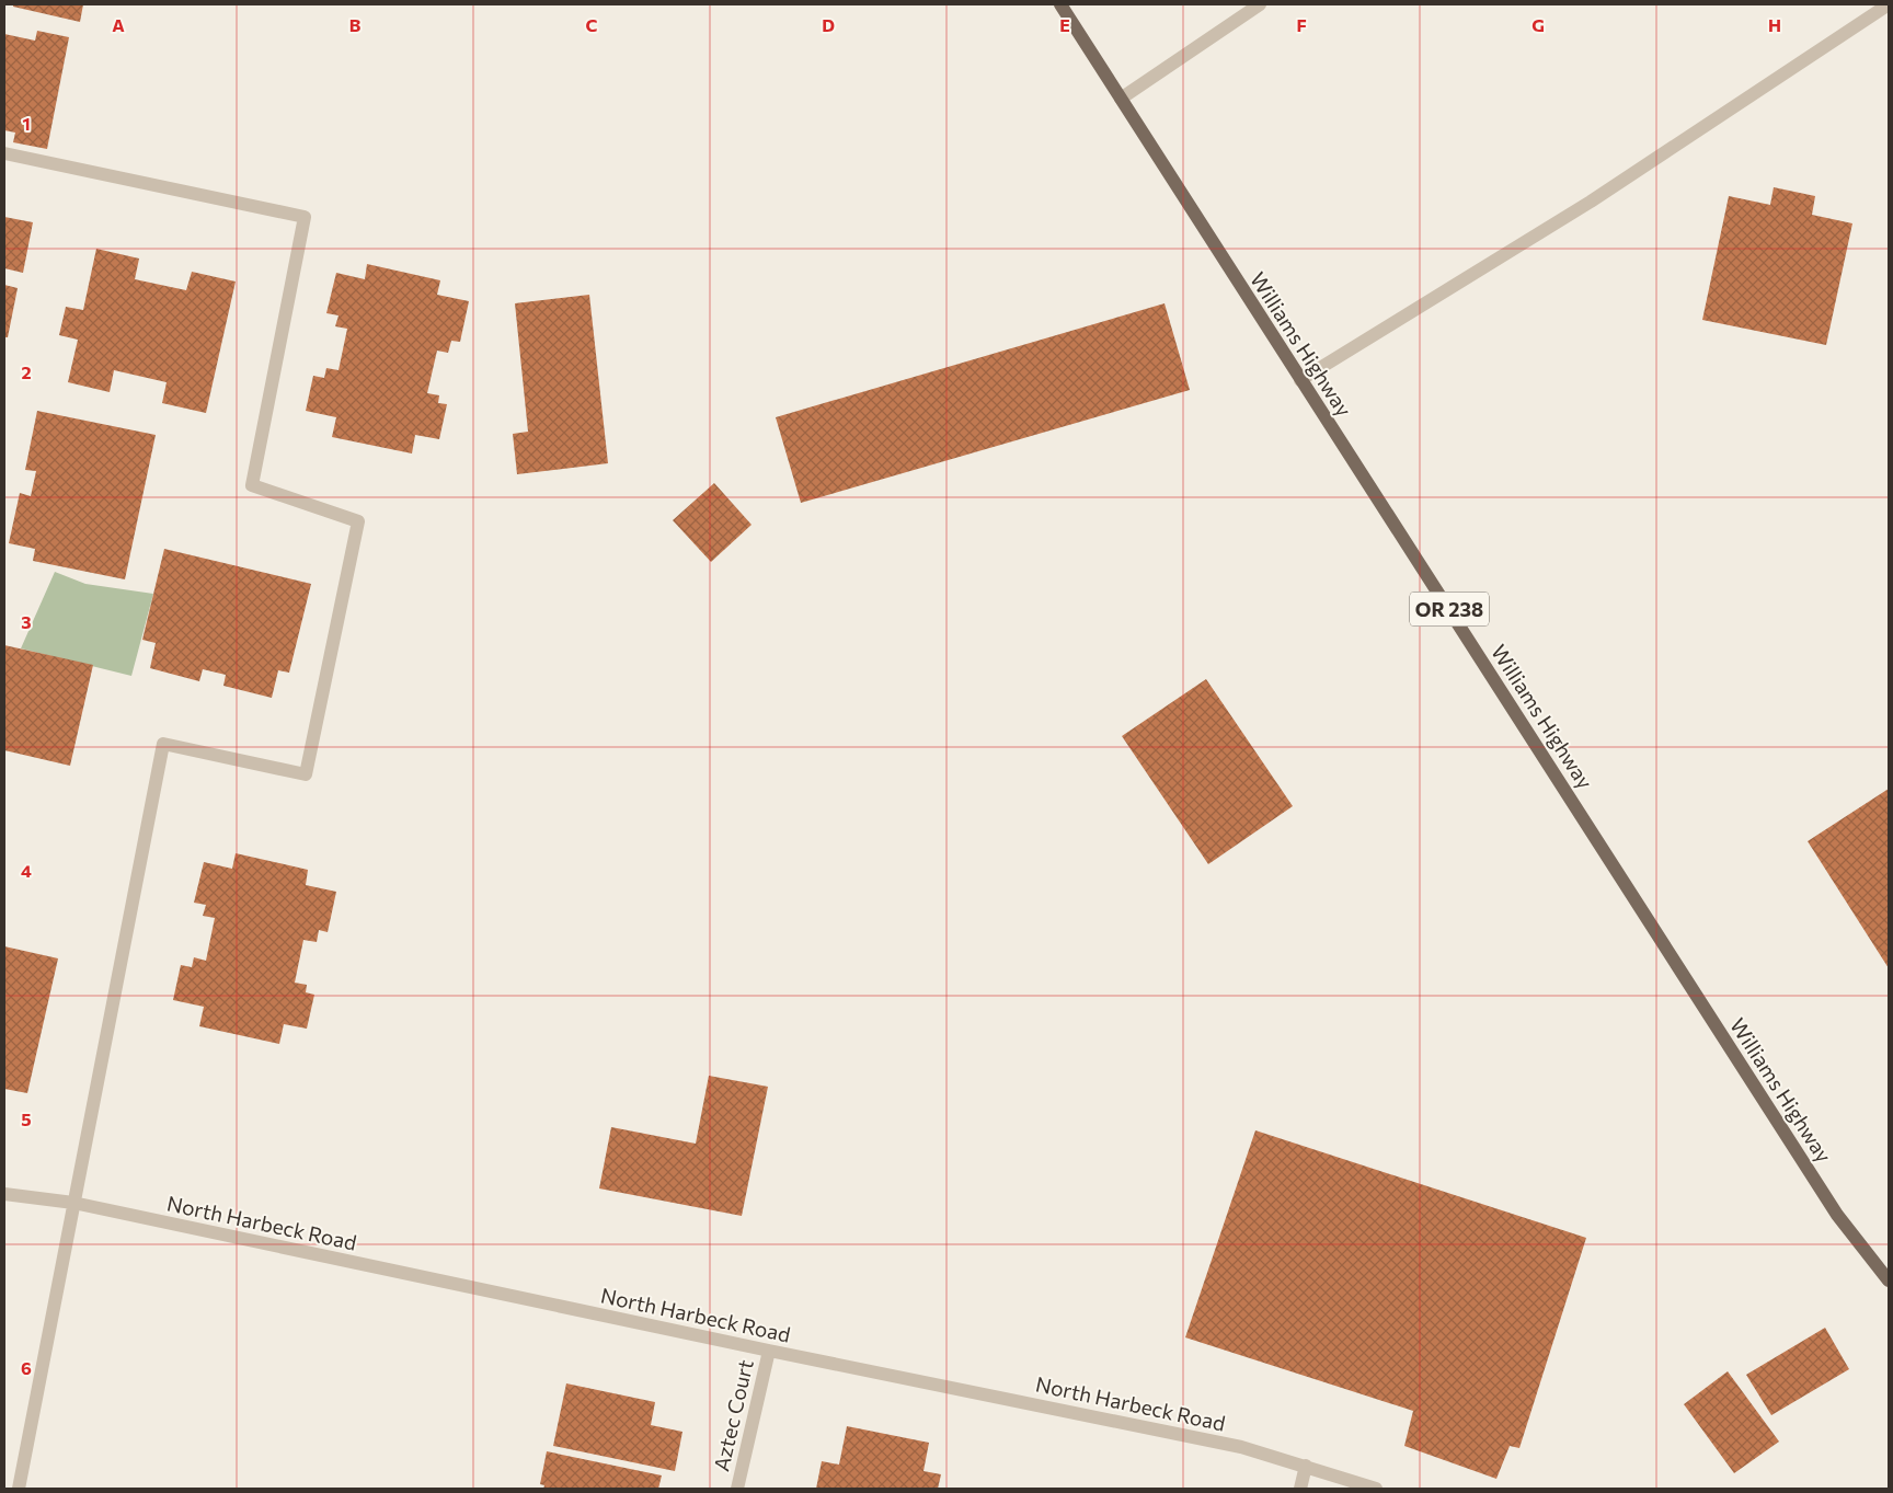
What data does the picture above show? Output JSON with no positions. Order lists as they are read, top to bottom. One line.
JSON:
{"streets":{"main road":["Williams Highway","OR 238"],"street":["North Harbeck Road","Aztec Court"]},"crossings":[["North Harbeck Road","Aztec Court"]],"grid":{"columns":["A","B","C","D","E","F","G","H"],"rows":["1","2","3","4","5","6"]}}
